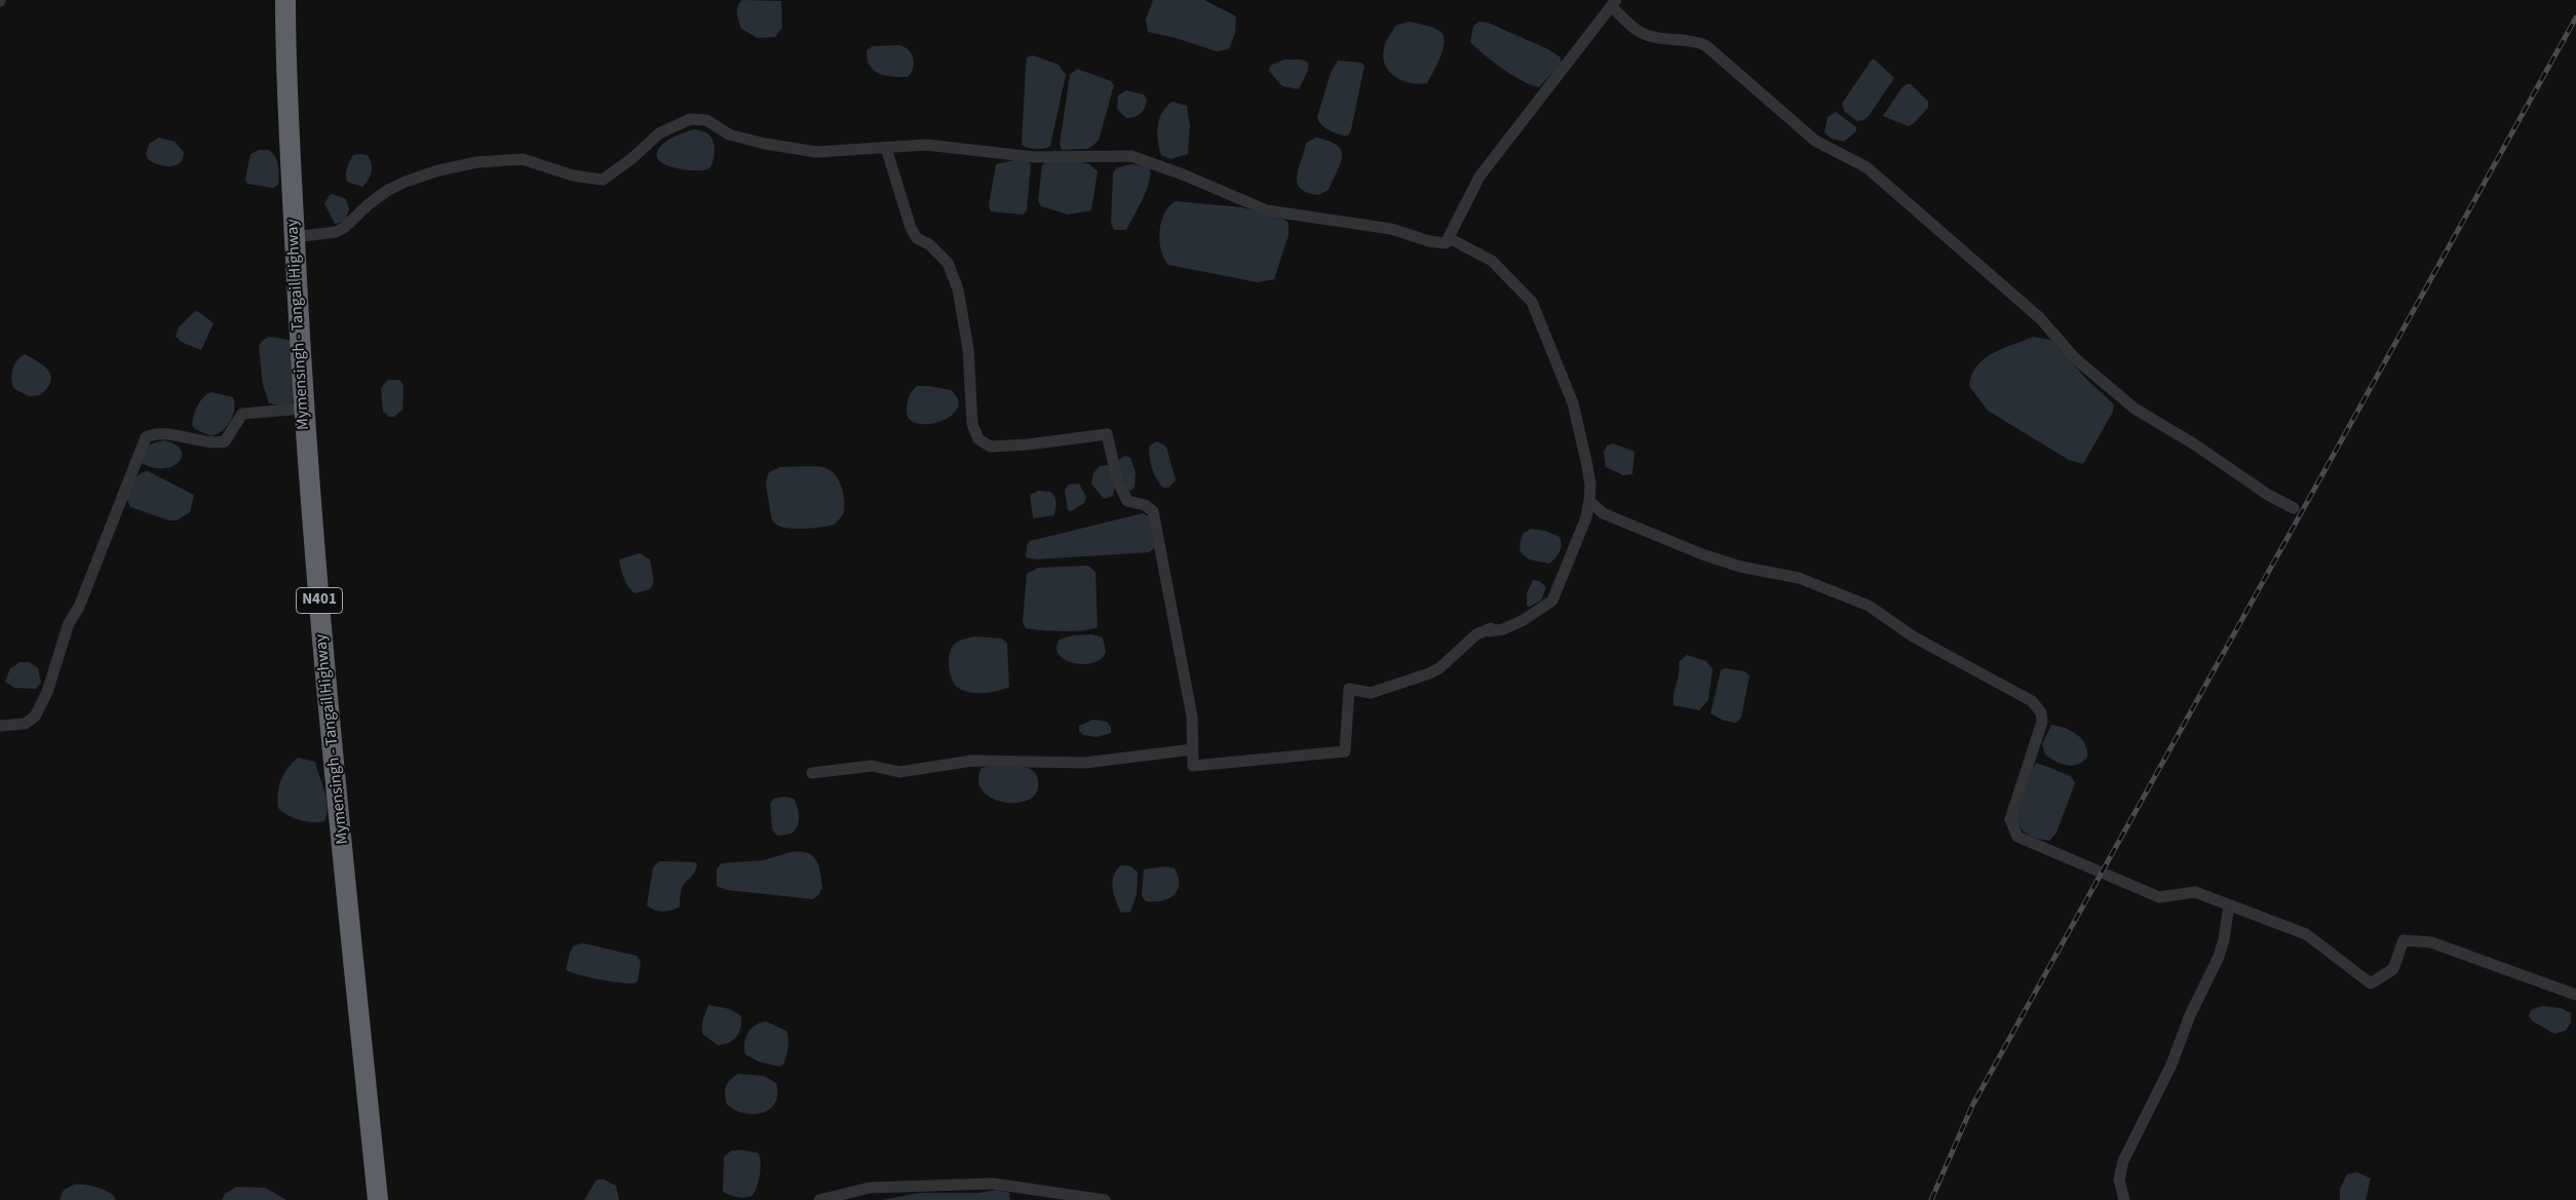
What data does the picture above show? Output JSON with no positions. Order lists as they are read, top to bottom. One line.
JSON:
{"streets":{"highway":["Mymensingh - Tangail Highway","N401"]}}
